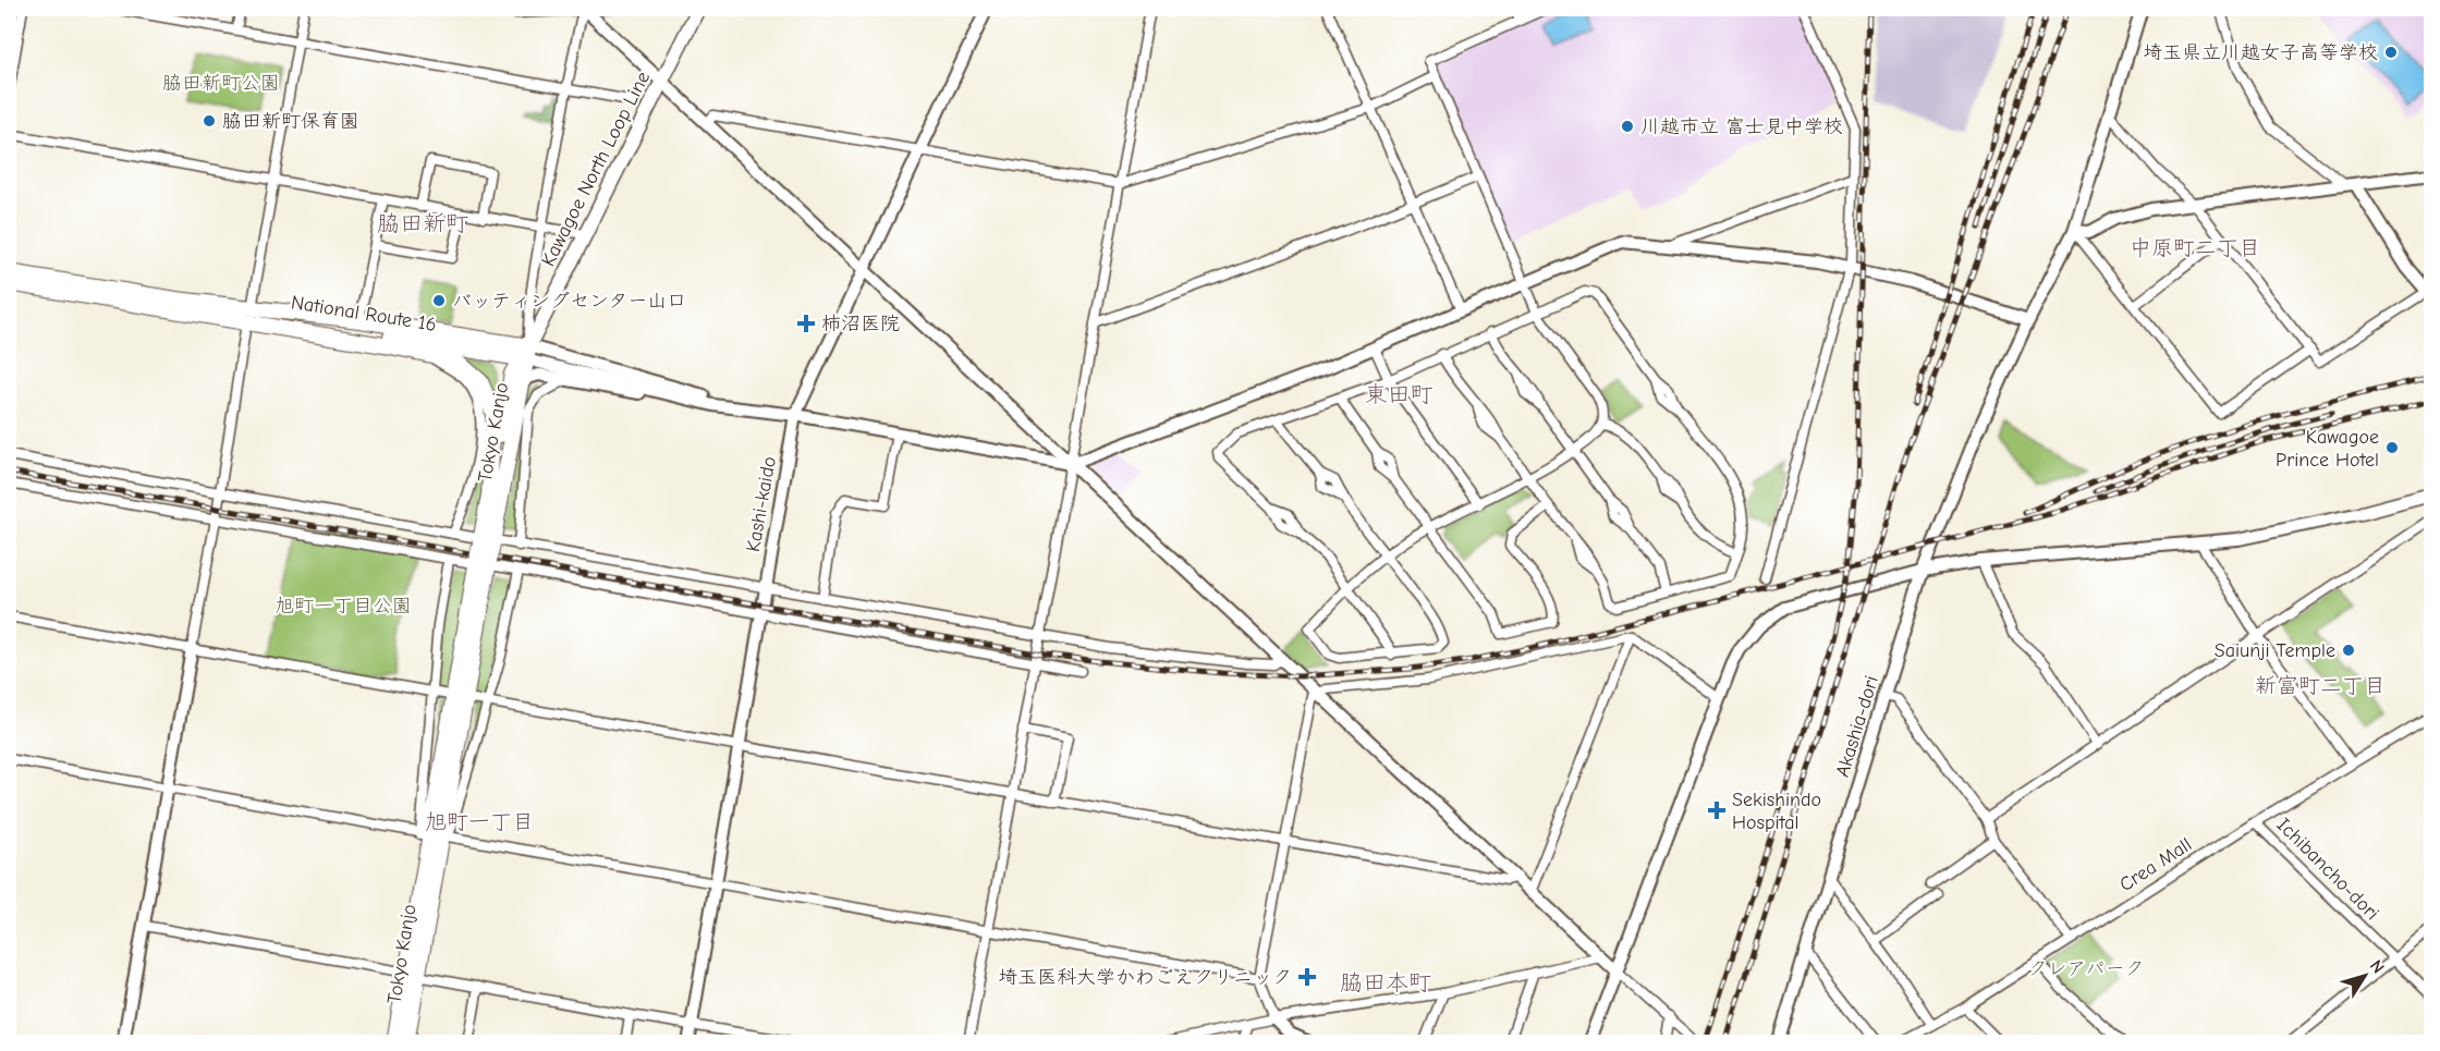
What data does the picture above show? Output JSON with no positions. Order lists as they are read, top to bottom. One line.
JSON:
{"streets":{"highway":["National Route 16","Tokyo Kanjo"],"main road":["Kawagoe North Loop Line"],"street":["Kashi-kaido","Akashia-dori","Crea Mall","Ichibancho-dori"]},"crossings":[["Kawagoe North Loop Line","National Route 16"],["Kawagoe North Loop Line","Tokyo Kanjo"],["National Route 16","Tokyo Kanjo"],["Crea Mall","Ichibancho-dori"]],"districts":["脇田新町","中原町二丁目","東田町","新富町二丁目","旭町一丁目","脇田本町"],"parks":["脇田新町公園","旭町一丁目公園","クレアパーク"],"places":{"other":["埼玉県立川越女子高等学校","脇田新町保育園","川越市立 富士見中学校","バッティングセンター山口","Kawagoe Prince Hotel","Saiunji Temple"],"health":["柿沼医院","Sekishindo Hospital","埼玉医科大学かわごえクリニック"]},"north":"top right"}
